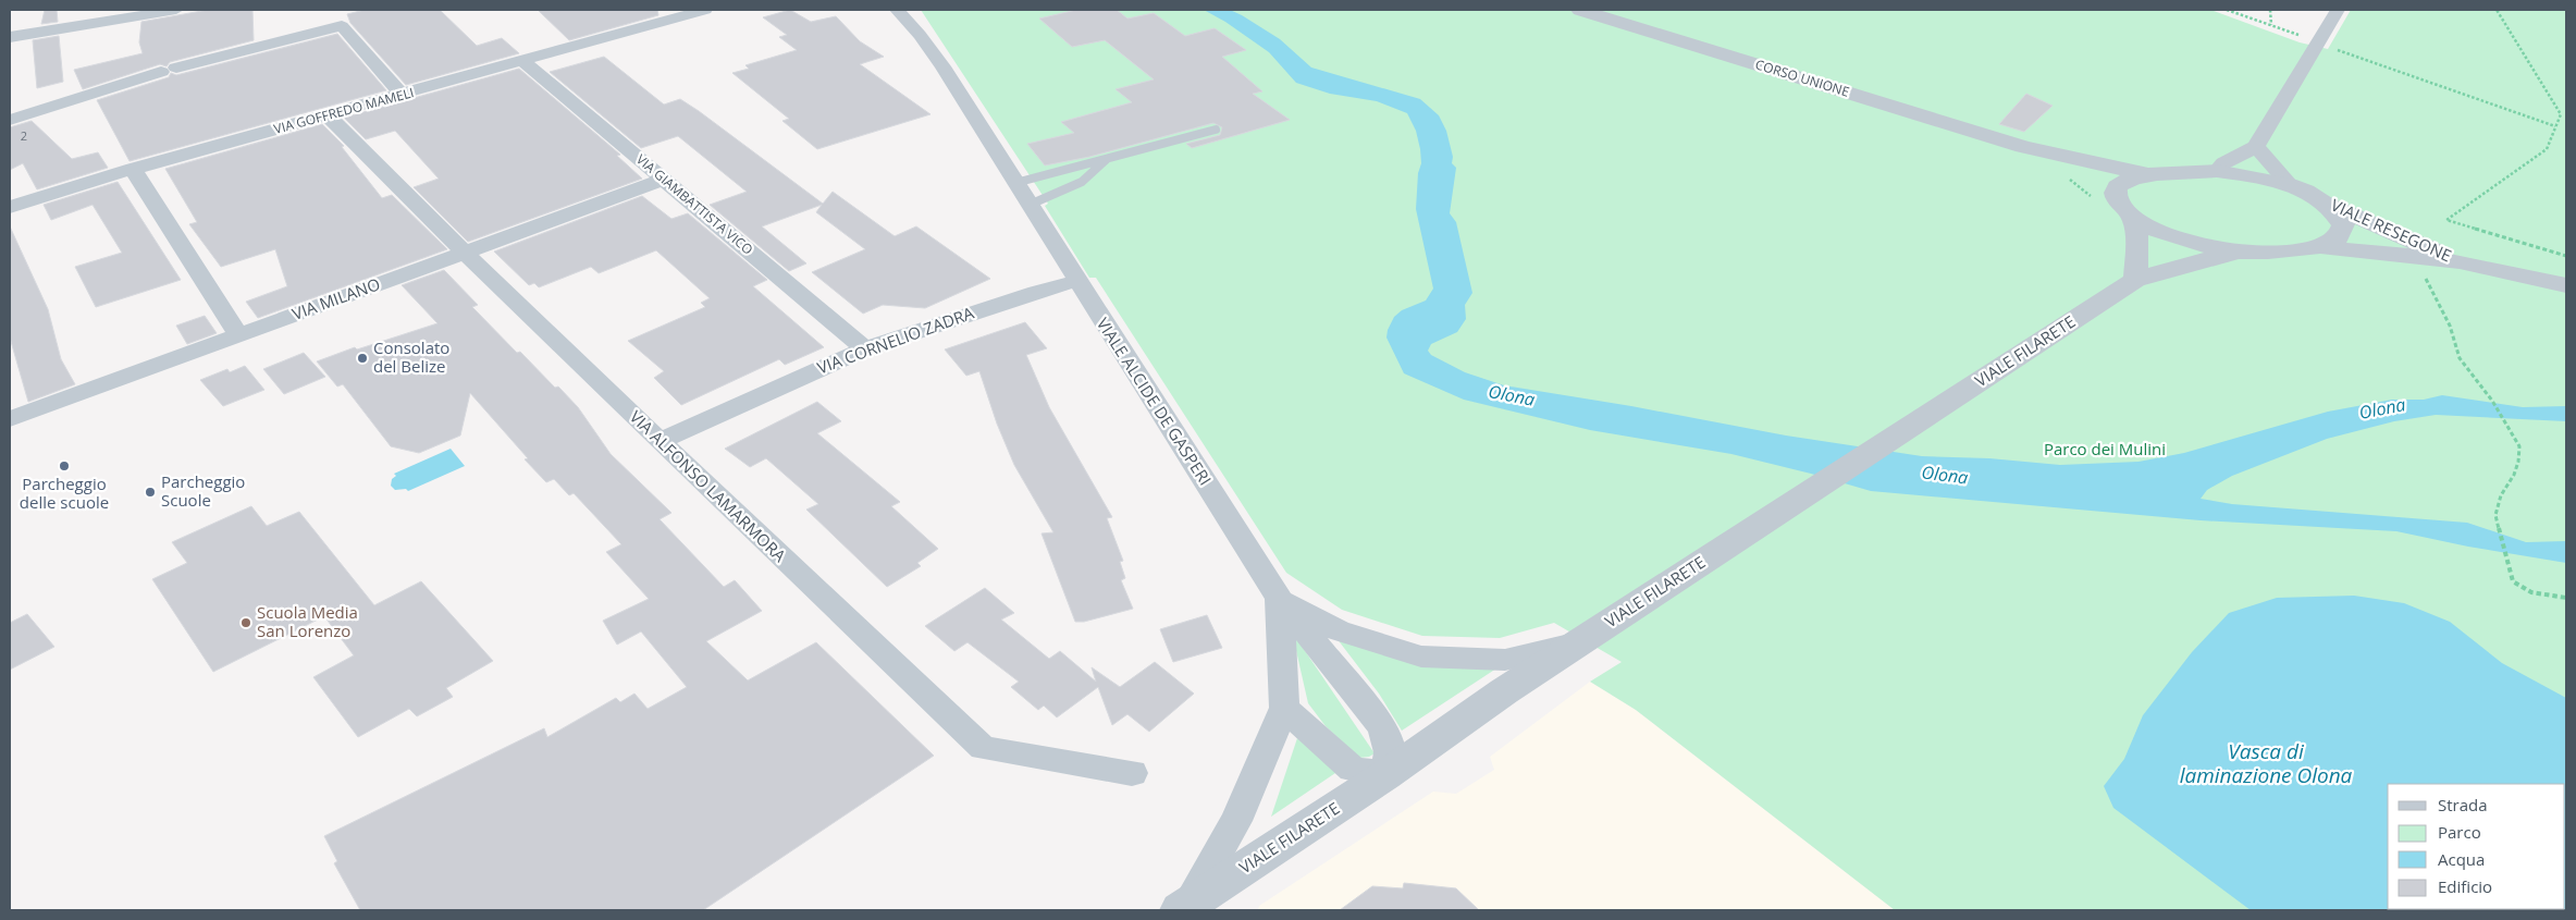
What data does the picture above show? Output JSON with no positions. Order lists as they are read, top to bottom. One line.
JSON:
{"streets":{"street":["CORSO UNIONE","VIA GOFFREDO MAMELI","VIA GIAMBATTISTA VICO","VIALE RESEGONE","VIA MILANO","VIA CORNELIO ZADRA","VIALE FILARETE","VIALE ALCIDE DE GASPERI","VIA ALFONSO LAMARMORA"]},"crossings":[["VIA GOFFREDO MAMELI","VIA GIAMBATTISTA VICO"],["VIA GOFFREDO MAMELI","VIA ALFONSO LAMARMORA"],["VIA GIAMBATTISTA VICO","VIA MILANO"],["VIA GIAMBATTISTA VICO","VIA CORNELIO ZADRA"],["VIALE RESEGONE","VIALE FILARETE"],["VIA MILANO","VIA ALFONSO LAMARMORA"],["VIA CORNELIO ZADRA","VIALE ALCIDE DE GASPERI"],["VIA CORNELIO ZADRA","VIA ALFONSO LAMARMORA"],["VIALE FILARETE","VIALE ALCIDE DE GASPERI"]],"water":["Olona","Vasca di laminazione Olona"],"parks":["Parco dei Mulini"],"places":["Consolato del Belize","Parcheggio delle scuole","Parcheggio Scuole","Scuola Media San Lorenzo"],"house_numbers":["2"],"legend":["Strada","Parco","Acqua","Edificio"]}
